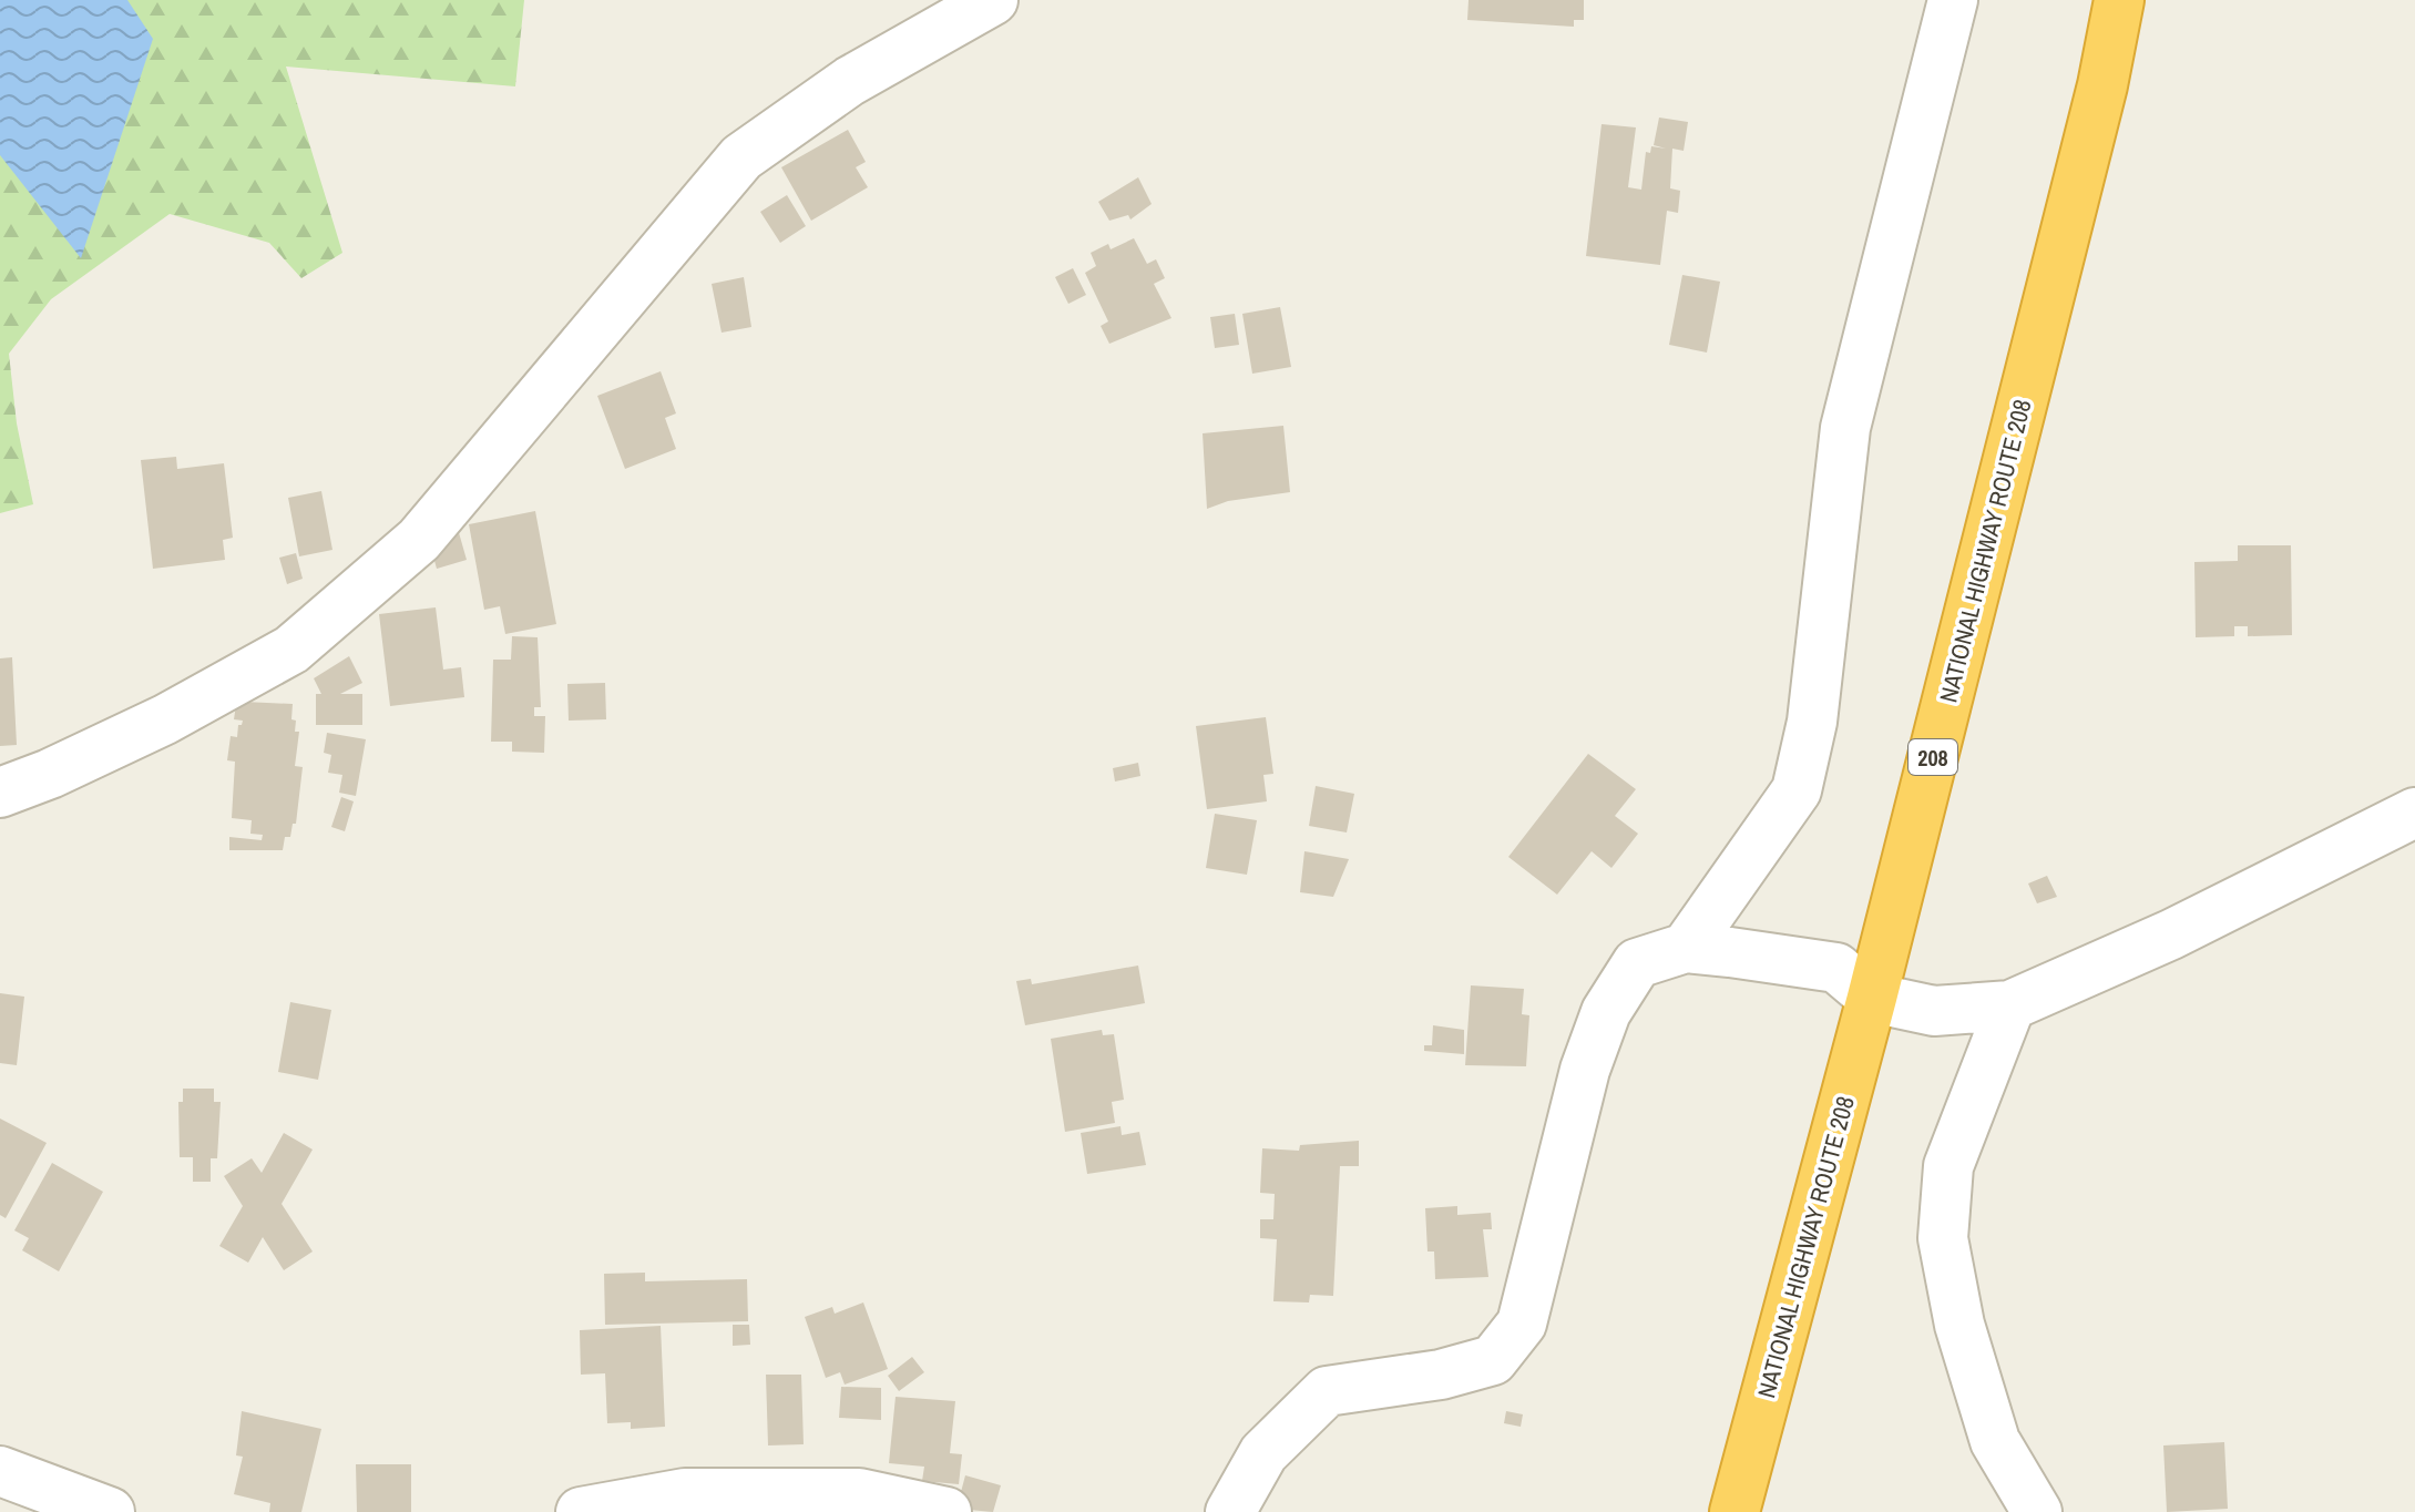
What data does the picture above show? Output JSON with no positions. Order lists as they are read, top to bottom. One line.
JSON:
{"streets":{"highway":["NATIONAL HIGHWAY ROUTE 208","208"]}}
